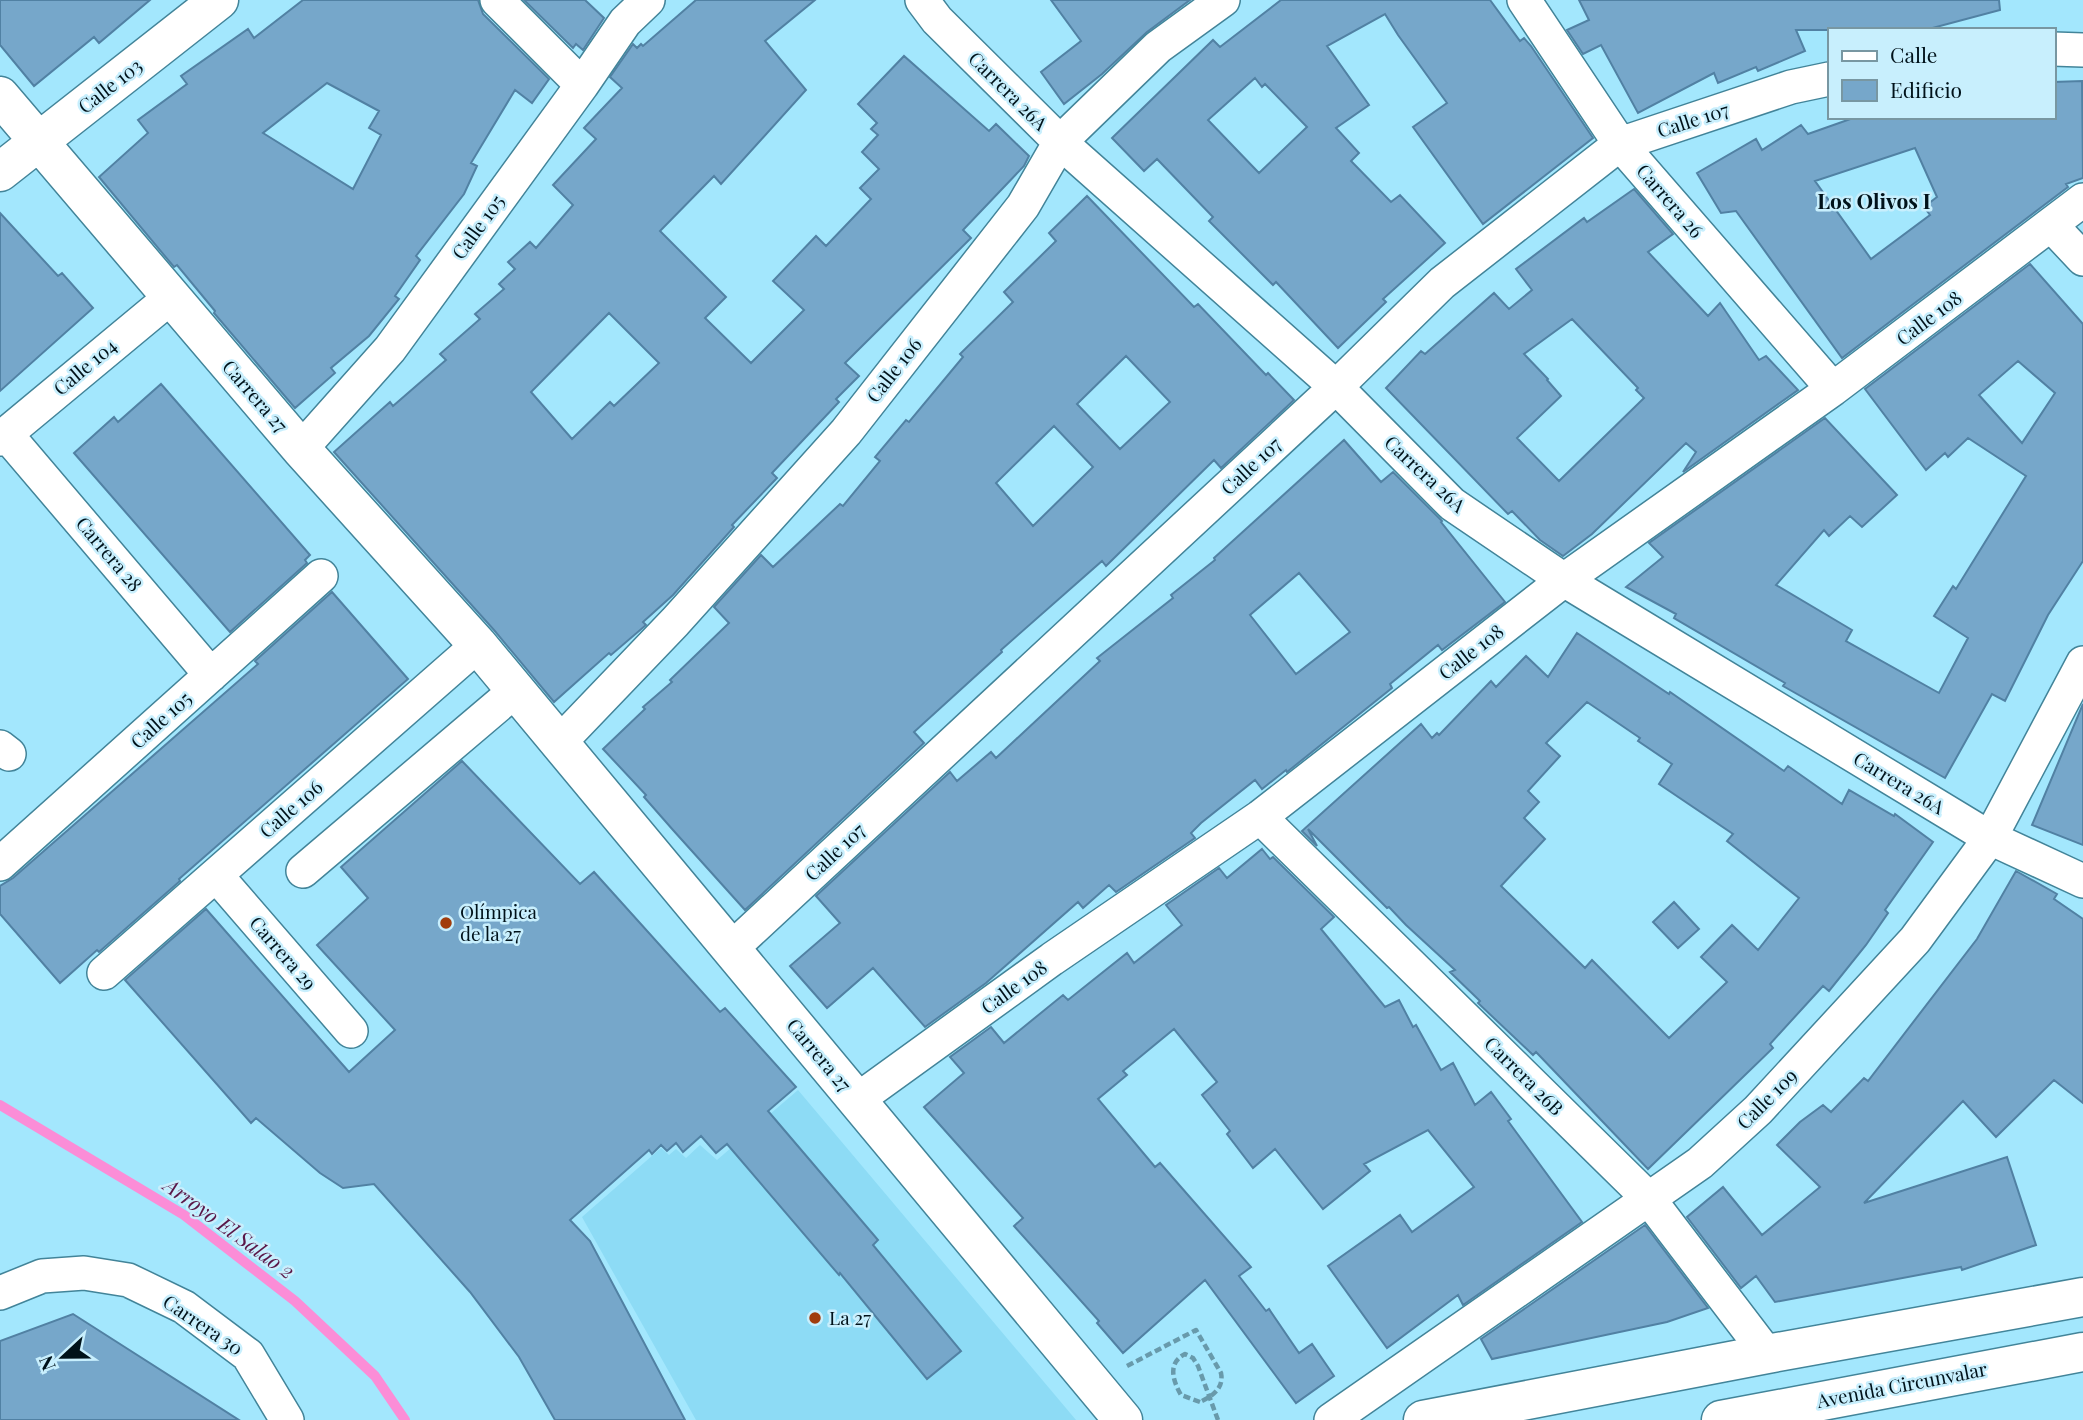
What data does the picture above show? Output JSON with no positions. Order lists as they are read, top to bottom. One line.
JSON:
{"streets":{"main road":["Calle 103","Carrera 27","Avenida Circunvalar"],"street":["Carrera 26A","Calle 107","Carrera 26","Calle 105","Calle 108","Calle 104","Calle 106","Carrera 28","Carrera 29","Carrera 26B","Calle 109","Carrera 30"]},"crossings":[["Calle 103","Carrera 27"],["Carrera 26A","Calle 107"],["Carrera 26A","Calle 108"],["Carrera 26A","Calle 106"],["Carrera 26A","Calle 109"],["Calle 107","Carrera 26"],["Calle 107","Carrera 27"],["Carrera 26","Calle 108"],["Calle 105","Carrera 27"],["Calle 105","Carrera 28"],["Calle 108","Carrera 27"],["Calle 108","Carrera 26B"],["Calle 104","Carrera 27"],["Calle 104","Carrera 28"],["Calle 106","Carrera 27"],["Calle 106","Carrera 29"],["Carrera 26B","Calle 109"]],"districts":["Los Olivos I"],"water":["Arroyo El Salao 2"],"places":["Olímpica de la 27","La 27"],"legend":["Calle","Edificio"],"north":"left"}
